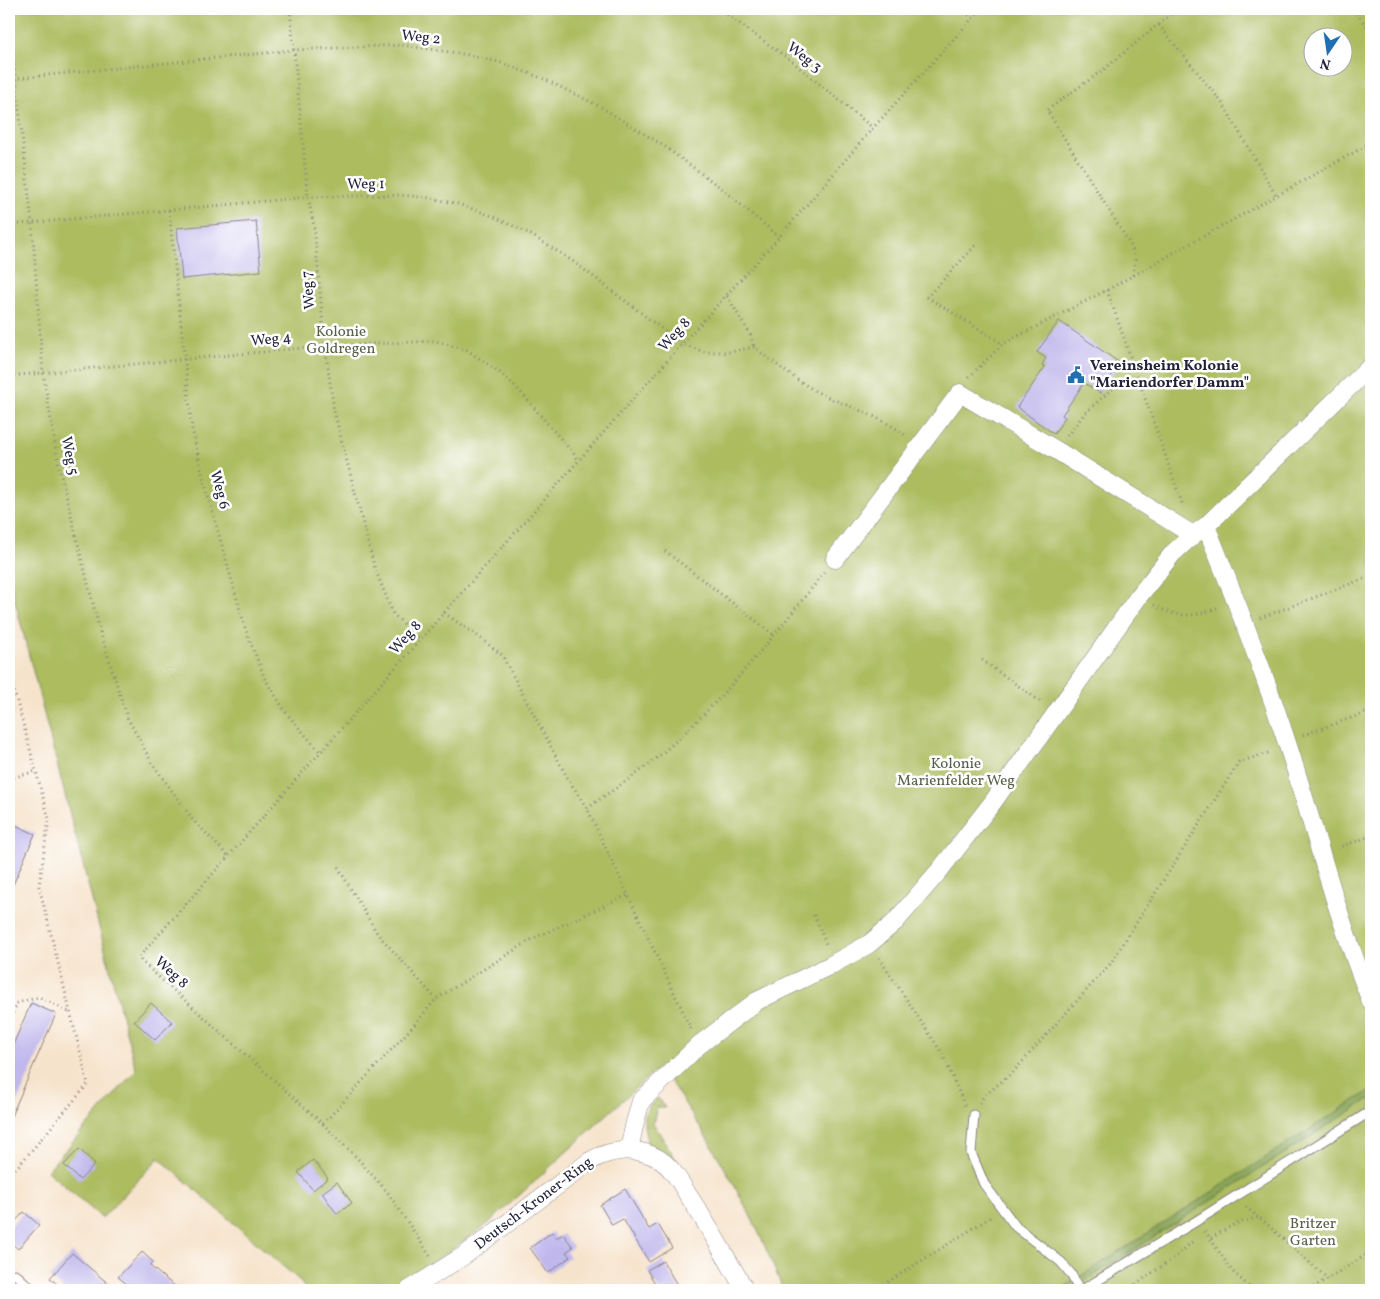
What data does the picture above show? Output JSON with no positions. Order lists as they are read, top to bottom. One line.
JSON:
{"streets":{"street":["Deutsch-Kroner-Ring"],"path":["Weg 2","Weg 3","Weg 1","Weg 7","Weg 8","Weg 4","Weg 5","Weg 6"]},"crossings":[["Weg 2","Weg 7"],["Weg 2","Weg 8"],["Weg 2","Weg 5"],["Weg 3","Weg 8"],["Weg 1","Weg 7"],["Weg 1","Weg 8"],["Weg 1","Weg 5"],["Weg 1","Weg 6"],["Weg 7","Weg 8"],["Weg 7","Weg 4"],["Weg 8","Weg 4"],["Weg 8","Weg 5"],["Weg 8","Weg 6"],["Weg 8","Deutsch-Kroner-Ring"],["Weg 4","Weg 5"],["Weg 4","Weg 6"]],"parks":["Kolonie Goldregen","Kolonie Marienfelder Weg","Britzer Garten"],"places":{"public building":["Vereinsheim Kolonie \"Mariendorfer Damm\""]},"north":"bottom"}
